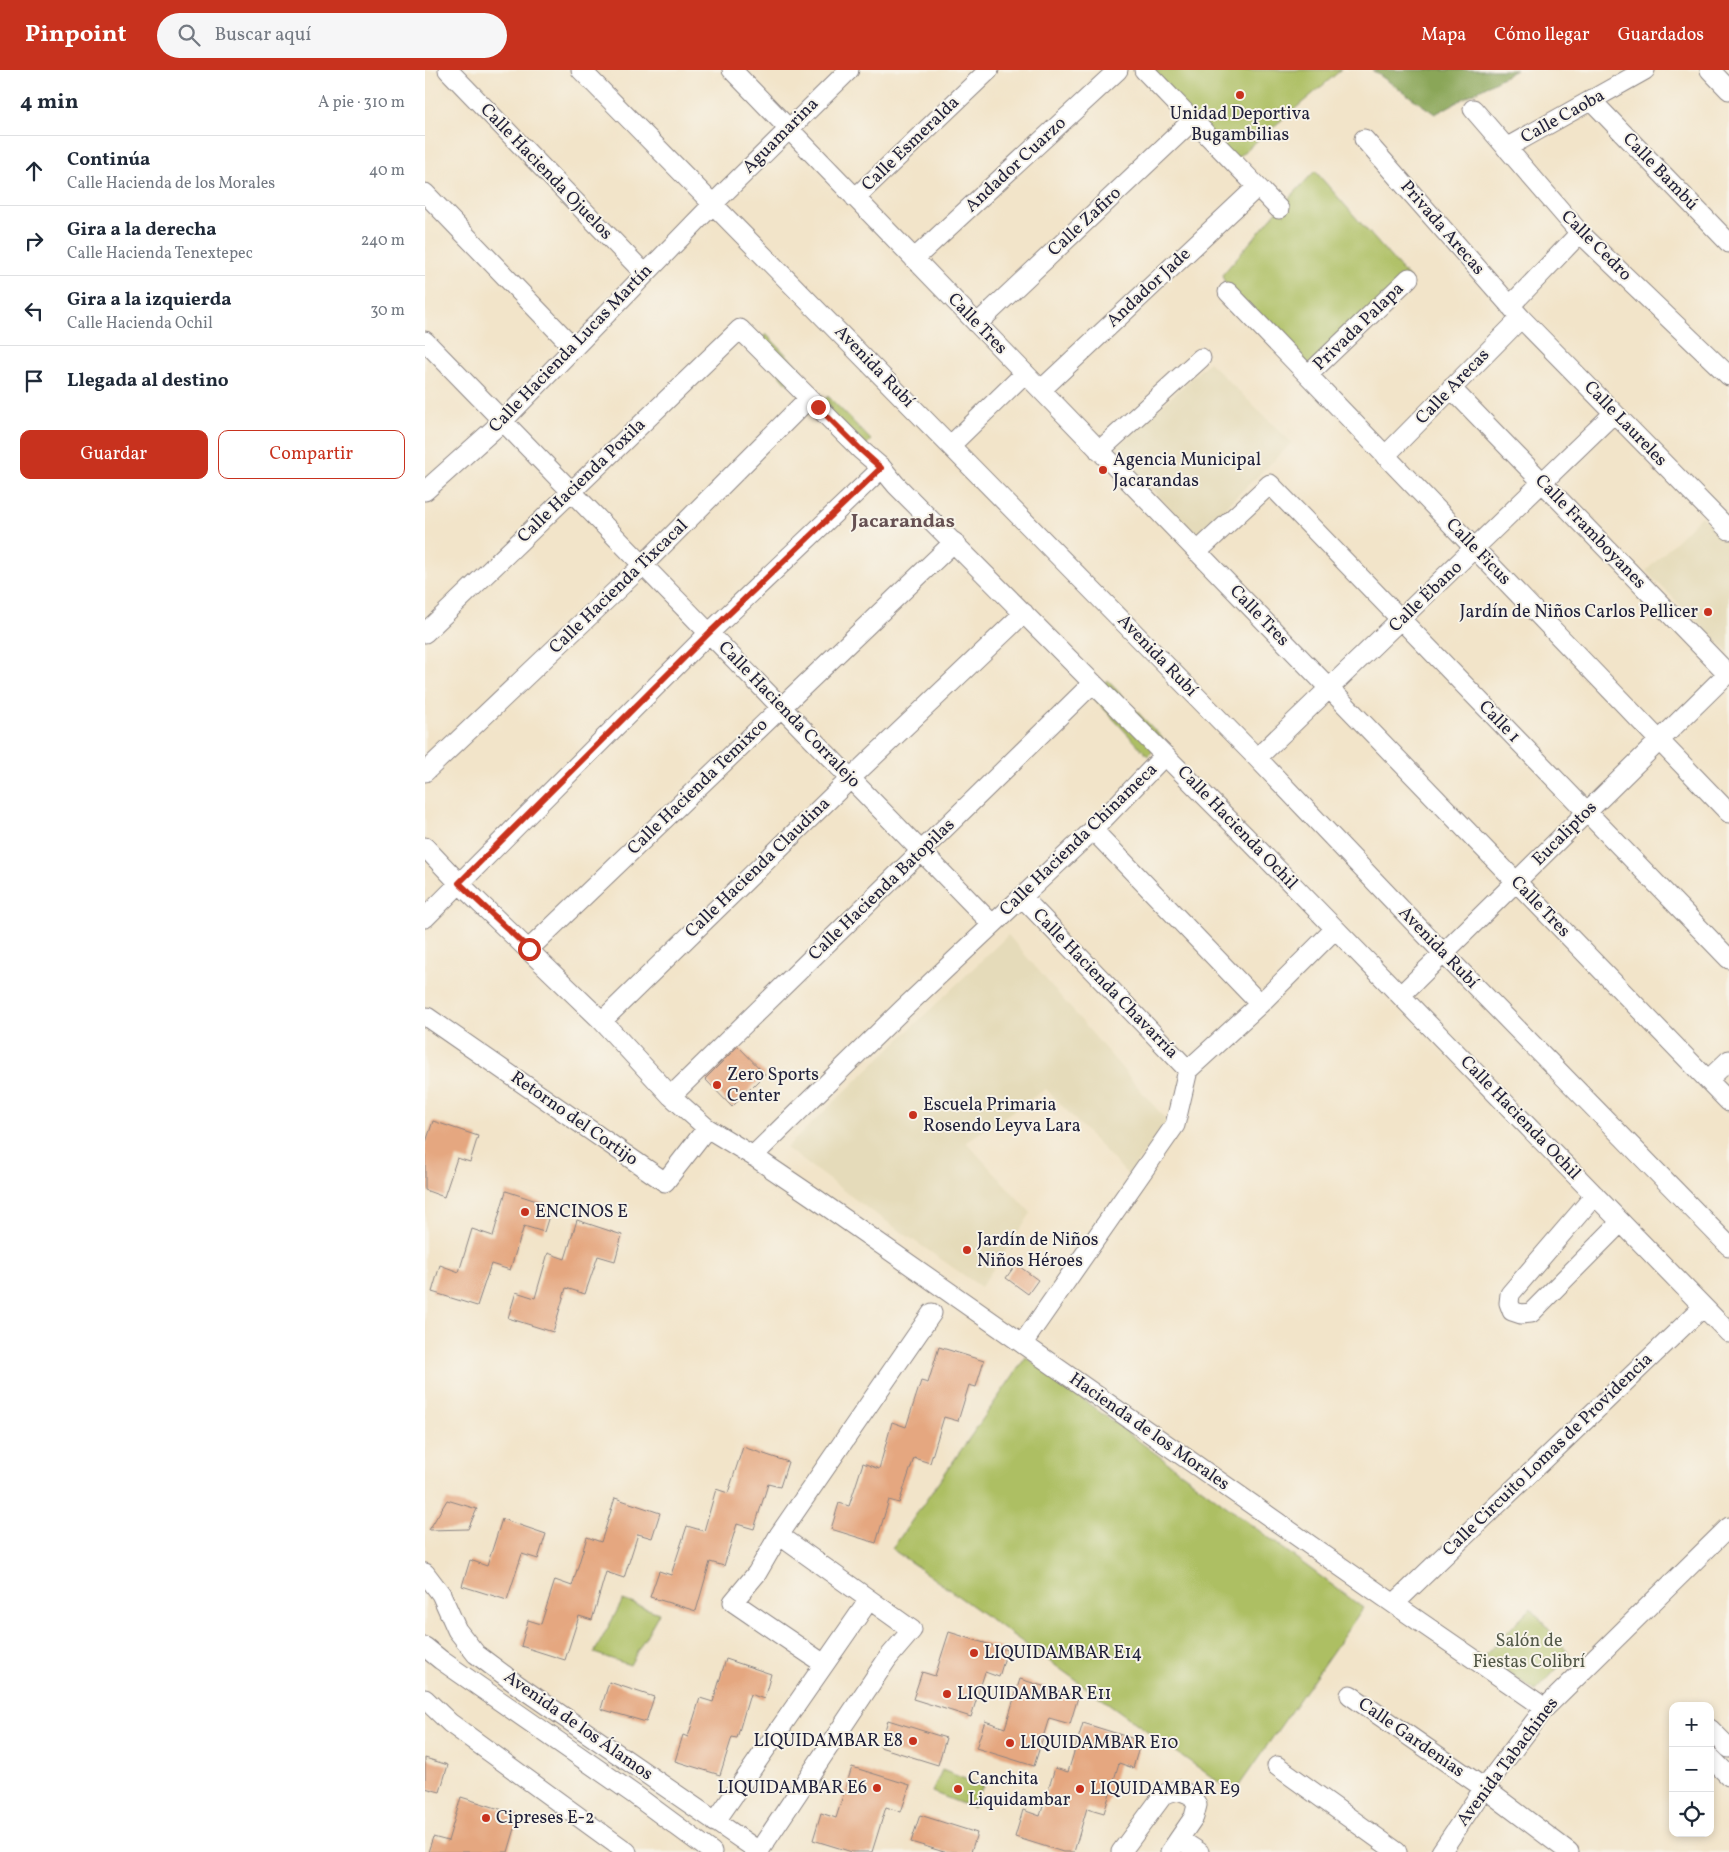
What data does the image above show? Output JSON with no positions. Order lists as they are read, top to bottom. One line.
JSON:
{"streets":{"street":["Calle Caoba","Aguamarina","Calle Esmeralda","Andador Cuarzo","Calle Hacienda Ojuelos","Calle Bambú","Calle Zafiro","Privada Arecas","Calle Cedro","Andador Jade","Calle Tres","Privada Palapa","Calle Hacienda Lucas Martín","Avenida Rubí","Calle Arecas","Calle Laureles","Calle Hacienda Poxila","Calle Framboyanes","Calle Ficus","Calle Hacienda Tixcacal","Calle Ébano","Calle Hacienda Corralejo","Calle 1","Calle Hacienda Temixco","Calle Hacienda Ochil","Eucaliptos","Calle Hacienda Chinameca","Calle Hacienda Claudina","Calle Hacienda Batopilas","Calle Hacienda Chavarría","Retorno del Cortijo","Hacienda de los Morales","Calle Circuito Lomas de Providencia","Avenida de los Álamos","Calle Gardenias","Avenida Tabachines"]},"crossings":[["Calle Caoba","Calle Bambú"],["Calle Caoba","Calle Cedro"],["Aguamarina","Calle Tres"],["Aguamarina","Calle Hacienda Lucas Martín"],["Aguamarina","Avenida Rubí"],["Calle Esmeralda","Calle Tres"],["Andador Cuarzo","Calle Tres"],["Calle Hacienda Ojuelos","Calle Hacienda Lucas Martín"],["Calle Zafiro","Calle Tres"],["Privada Arecas","Calle Arecas"],["Privada Arecas","Calle Laureles"],["Calle Cedro","Calle Arecas"],["Andador Jade","Calle Tres"],["Calle Tres","Calle Ébano"],["Calle Tres","Calle 1"],["Calle Tres","Eucaliptos"],["Privada Palapa","Calle Ficus"],["Calle Hacienda Lucas Martín","Avenida Rubí"],["Calle Hacienda Lucas Martín","Calle Hacienda Corralejo"],["Avenida Rubí","Calle Ébano"],["Avenida Rubí","Eucaliptos"],["Calle Arecas","Calle Laureles"],["Calle Arecas","Calle Framboyanes"],["Calle Arecas","Calle Ficus"],["Calle Laureles","Calle Ébano"],["Calle Hacienda Poxila","Calle Hacienda Corralejo"],["Calle Hacienda Poxila","Calle Hacienda Ochil"],["Calle Framboyanes","Calle Ébano"],["Calle Framboyanes","Eucaliptos"],["Calle Ficus","Calle Ébano"],["Calle Ficus","Eucaliptos"],["Calle Hacienda Tixcacal","Calle Hacienda Corralejo"],["Calle Hacienda Tixcacal","Calle Hacienda Ochil"],["Calle Ébano","Calle 1"],["Calle Hacienda Corralejo","Calle Hacienda Temixco"],["Calle Hacienda Corralejo","Calle Hacienda Chinameca"],["Calle Hacienda Corralejo","Calle Hacienda Claudina"],["Calle Hacienda Corralejo","Calle Hacienda Batopilas"],["Calle 1","Eucaliptos"],["Calle Hacienda Temixco","Calle Hacienda Ochil"],["Calle Hacienda Temixco","Hacienda de los Morales"],["Calle Hacienda Ochil","Eucaliptos"],["Calle Hacienda Ochil","Calle Hacienda Chinameca"],["Calle Hacienda Ochil","Calle Hacienda Claudina"],["Calle Hacienda Ochil","Calle Hacienda Batopilas"],["Calle Hacienda Ochil","Calle Circuito Lomas de Providencia"],["Calle Hacienda Chinameca","Calle Hacienda Chavarría"],["Calle Hacienda Chinameca","Hacienda de los Morales"],["Calle Hacienda Claudina","Hacienda de los Morales"],["Calle Hacienda Batopilas","Hacienda de los Morales"],["Retorno del Cortijo","Hacienda de los Morales"],["Hacienda de los Morales","Calle Circuito Lomas de Providencia"],["Hacienda de los Morales","Avenida Tabachines"],["Calle Gardenias","Avenida Tabachines"]],"districts":["Jacarandas"],"parks":["Salón de Fiestas Colibrí"],"places":["Unidad Deportiva Bugambilias","Agencia Municipal Jacarandas","Jardín de Niños Carlos Pellicer","Zero Sports Center","Escuela Primaria Rosendo Leyva Lara","ENCINOS E","Jardín de Niños Niños Héroes","LIQUIDAMBAR E14","LIQUIDAMBAR E11","LIQUIDAMBAR E8","LIQUIDAMBAR E10","LIQUIDAMBAR E6","Canchita Liquidambar","LIQUIDAMBAR E9","Cipreses E-2"],"page":{"header":"Pinpoint","search":"Buscar aquí","nav":["Mapa","Cómo llegar","Guardados"],"heading":["4 min","A pie · 310 m"],"list":[["Continúa","Calle Hacienda de los Morales","40 m"],["Gira a la derecha","Calle Hacienda Tenextepec","240 m"],["Gira a la izquierda","Calle Hacienda Ochil","30 m"],"Llegada al destino"],"buttons":["Guardar","Compartir"],"map_buttons":["+","−"]}}
